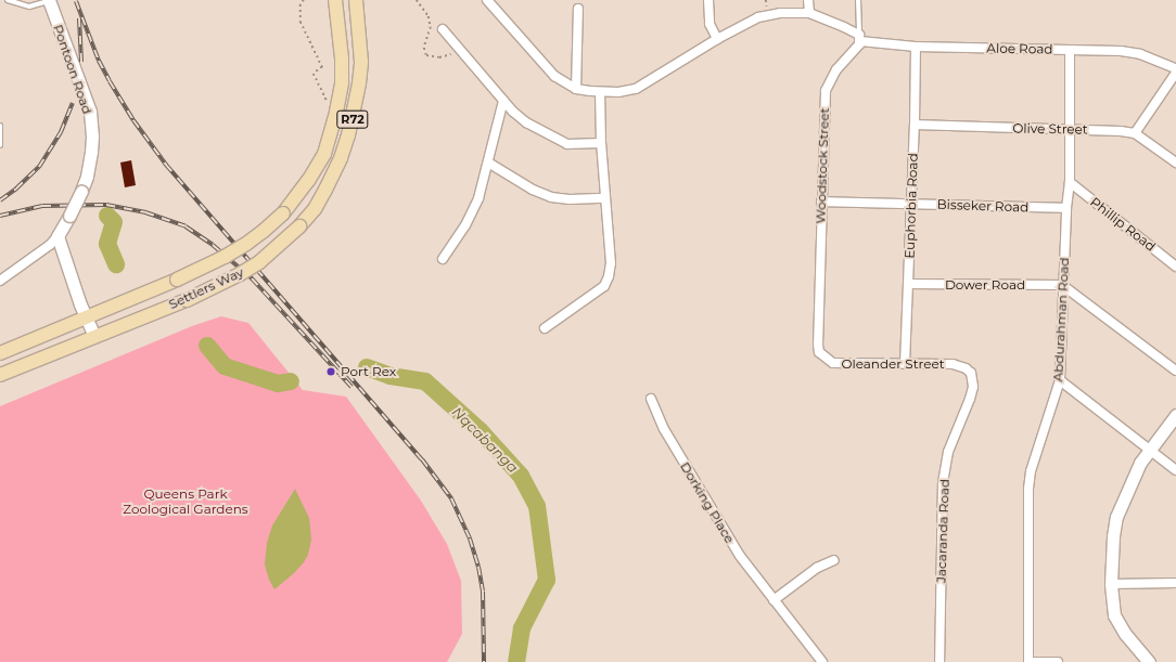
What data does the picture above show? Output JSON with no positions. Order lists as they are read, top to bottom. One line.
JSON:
{"streets":{"main road":["R72","Settlers Way"],"street":["Aloe Road","Pontoon Road","Olive Street","Woodstock Street","Euphorbia Road","Bisseker Road","Phillip Road","Dower Road","Abdurahman Road","Oleander Street","Dorking Place","Jacaranda Road"]},"crossings":[["Aloe Road","Woodstock Street"],["Aloe Road","Euphorbia Road"],["Aloe Road","Abdurahman Road"],["Olive Street","Euphorbia Road"],["Olive Street","Abdurahman Road"],["Woodstock Street","Bisseker Road"],["Woodstock Street","Oleander Street"],["Euphorbia Road","Bisseker Road"],["Euphorbia Road","Dower Road"],["Euphorbia Road","Oleander Street"],["Bisseker Road","Abdurahman Road"],["Phillip Road","Abdurahman Road"],["Dower Road","Abdurahman Road"],["Oleander Street","Jacaranda Road"]],"water":["Nqcabanga"],"parks":["Queens Park Zoological Gardens"],"places":["Port Rex"]}
